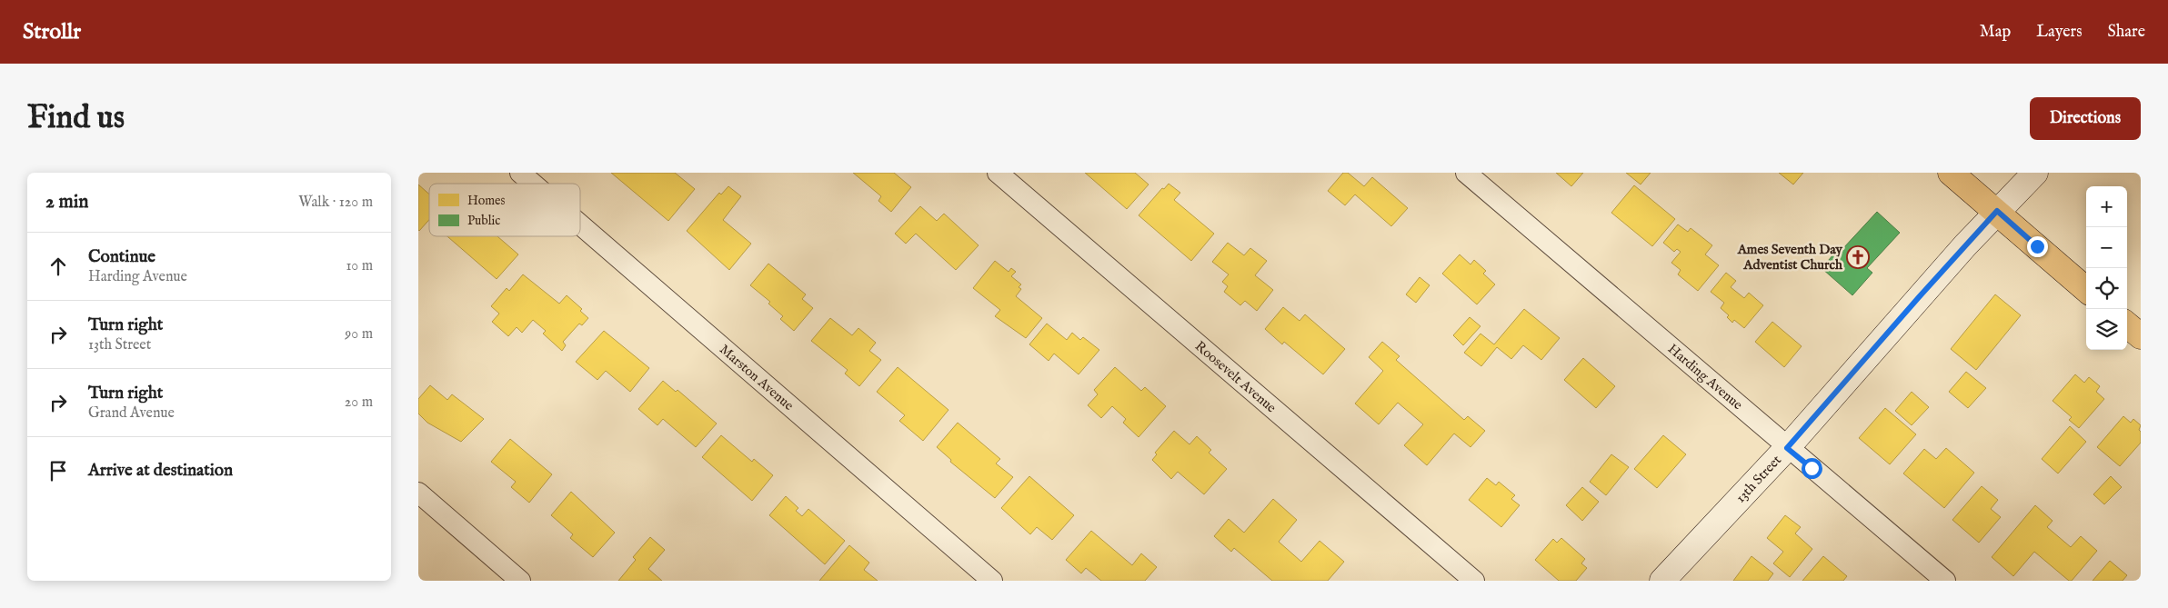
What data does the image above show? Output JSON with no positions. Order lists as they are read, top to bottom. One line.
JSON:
{"streets":{"main road":["13th Street"],"street":["Marston Avenue","Roosevelt Avenue","Harding Avenue"]},"crossings":[["Harding Avenue","13th Street"]],"places":{"church":["Ames Seventh Day Adventist Church"]},"legend":["Homes","Public"],"page":{"header":"Strollr","nav":["Map","Layers","Share"],"buttons":"Directions","title":"Find us","heading":["2 min","Walk · 120 m"],"map_buttons":["+","−"],"list":[["Continue","Harding Avenue","10 m"],["Turn right","13th Street","90 m"],["Turn right","Grand Avenue","20 m"],"Arrive at destination"]}}
